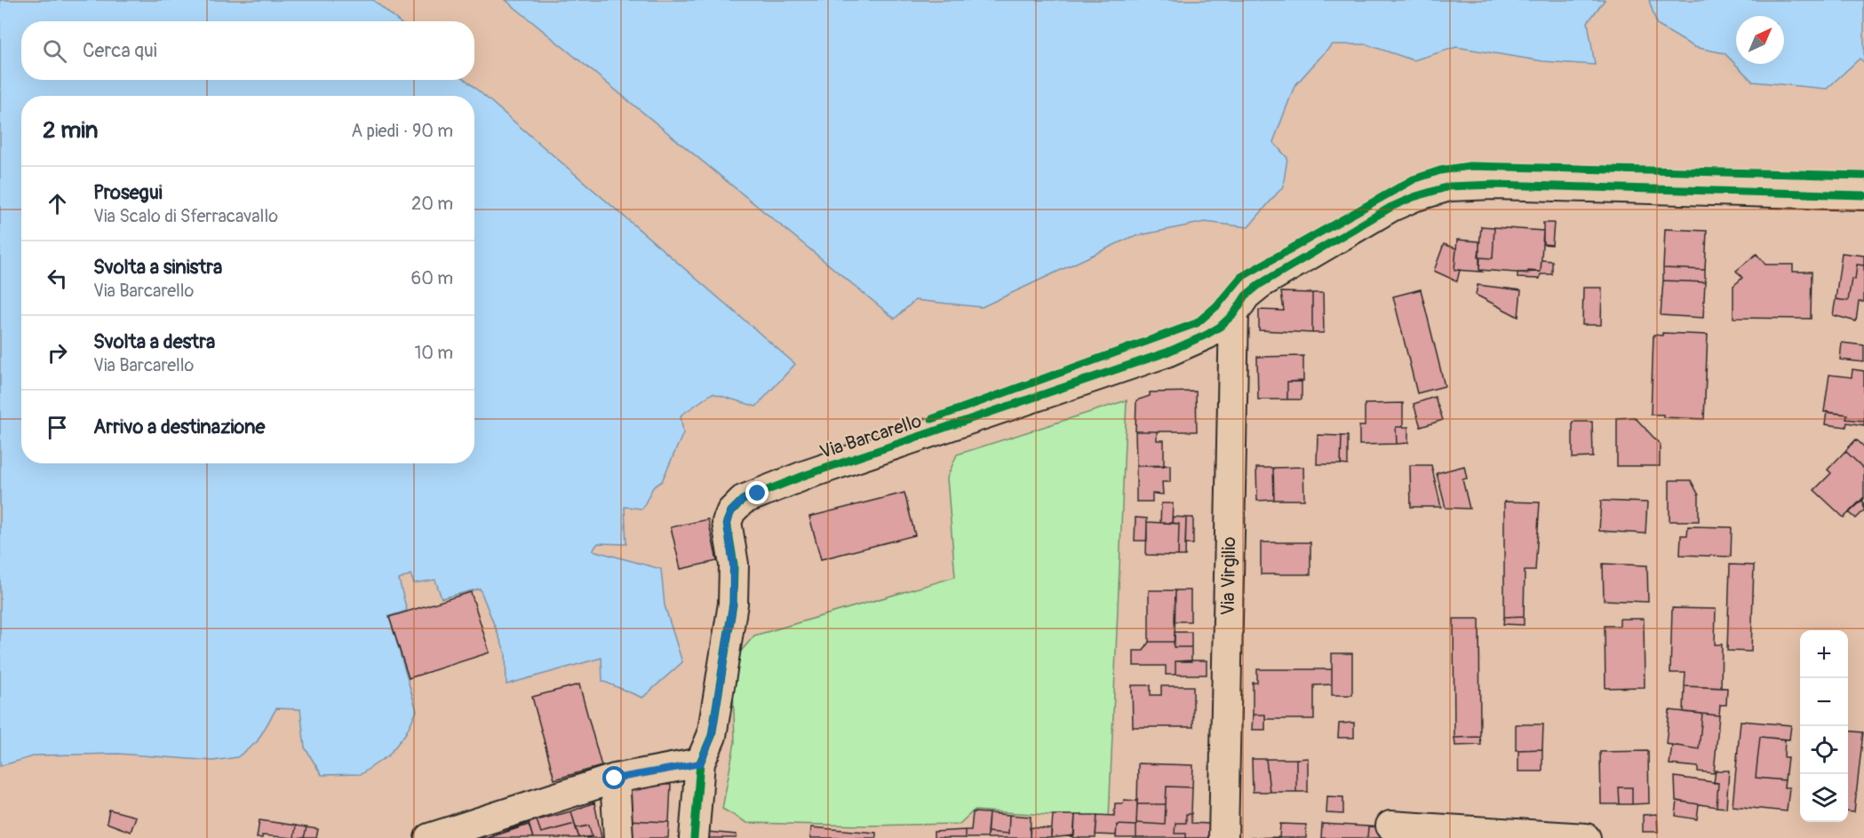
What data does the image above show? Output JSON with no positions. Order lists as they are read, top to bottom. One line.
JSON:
{"streets":{"street":["Via Barcarello","Via Virgilio"]},"crossings":[["Via Barcarello","Via Virgilio"]],"north":"top right","page":{"search":"Cerca qui","heading":["2 min","A piedi · 90 m"],"list":[["Prosegui","Via Scalo di Sferracavallo","20 m"],["Svolta a sinistra","Via Barcarello","60 m"],["Svolta a destra","Via Barcarello","10 m"],"Arrivo a destinazione"],"map_buttons":["+","−"]}}
